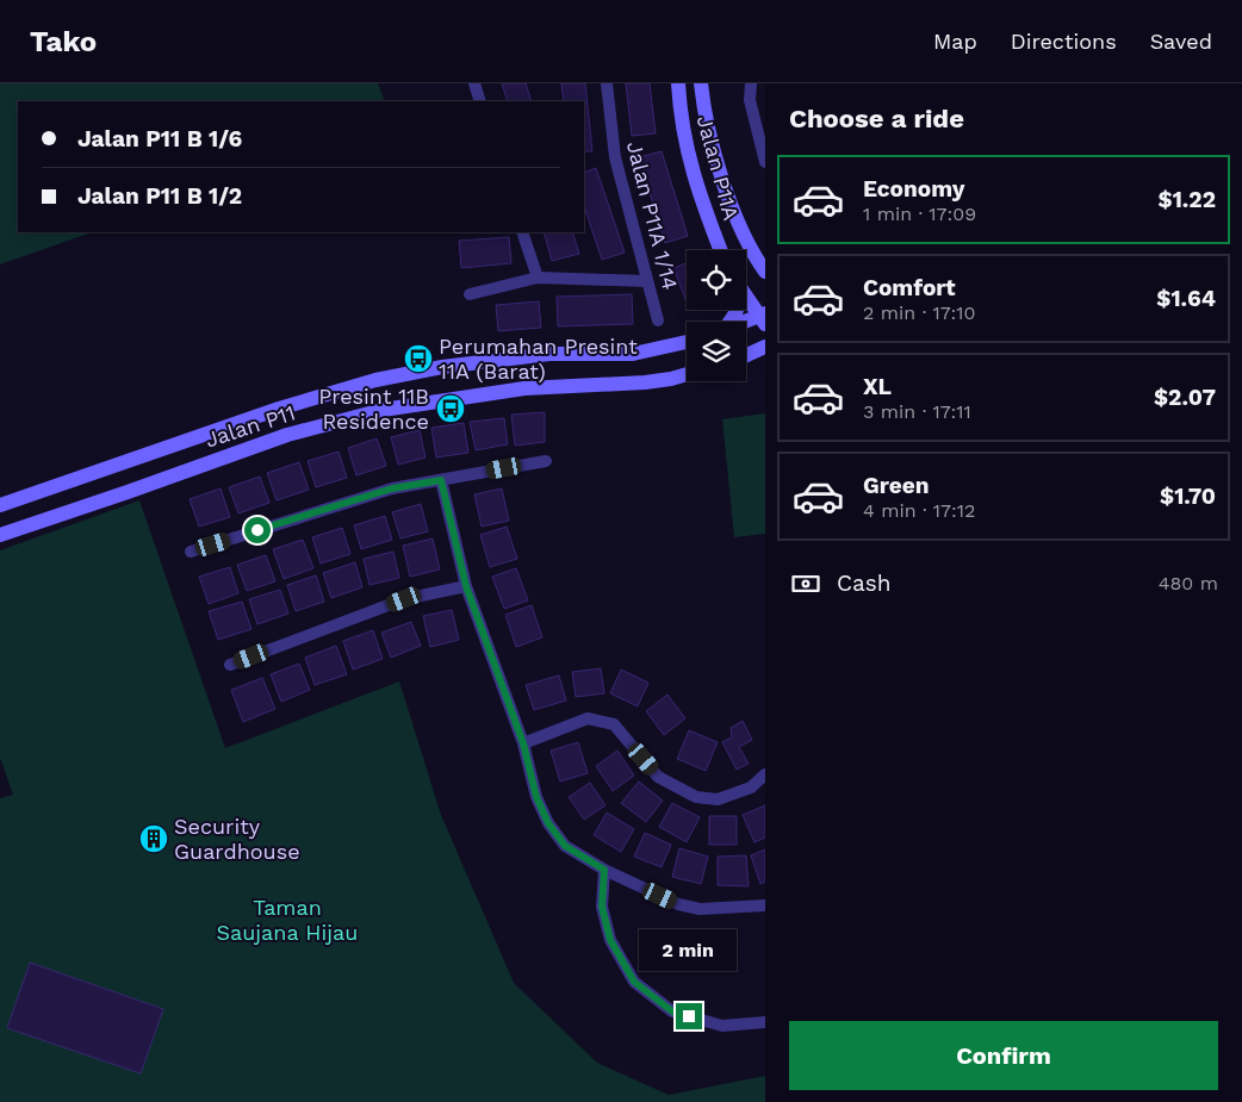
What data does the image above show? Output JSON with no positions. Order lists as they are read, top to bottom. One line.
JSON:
{"streets":{"main road":["Jalan P11A","Jalan P11"],"street":["Jalan P11A 1/14"]},"parks":["Taman Saujana Hijau"],"places":{"bus stop":["Perumahan Presint 11A (Barat)","Presint 11B Residence"],"building":["Security Guardhouse"]},"page":{"header":"Tako","nav":["Map","Directions","Saved"],"heading":"Choose a ride","banner":["Jalan P11 B 1/6","Jalan P11 B 1/2"],"list":[{"name":"Economy","note":"1 min · 17:09","value":"$1.22"},{"name":"Comfort","note":"2 min · 17:10","value":"$1.64"},{"name":"XL","note":"3 min · 17:11","value":"$2.07"},{"name":"Green","note":"4 min · 17:12","value":"$1.70"}],"pay":["Cash","480 m"],"bubble":"2 min","buttons":"Confirm"}}
